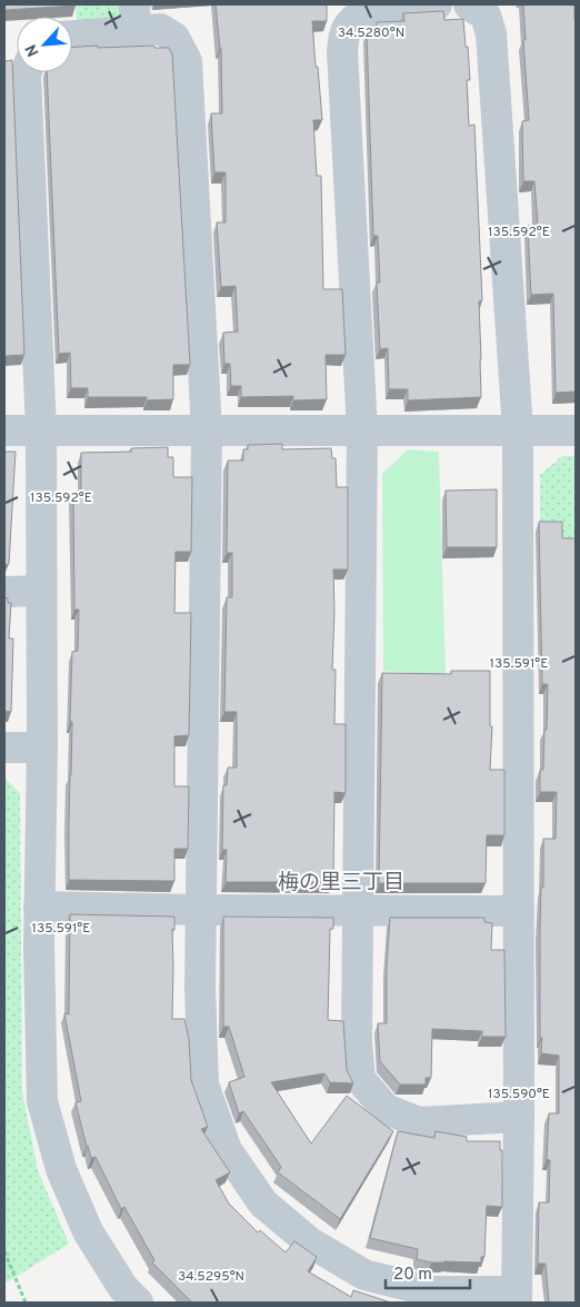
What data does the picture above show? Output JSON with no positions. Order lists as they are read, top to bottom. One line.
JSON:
{"districts":["梅の里三丁目"],"scale_bar":"20 m","north":"bottom left","coordinates":["34.5280°N","135.592°E","135.591°E","135.590°E","34.5295°N"]}
